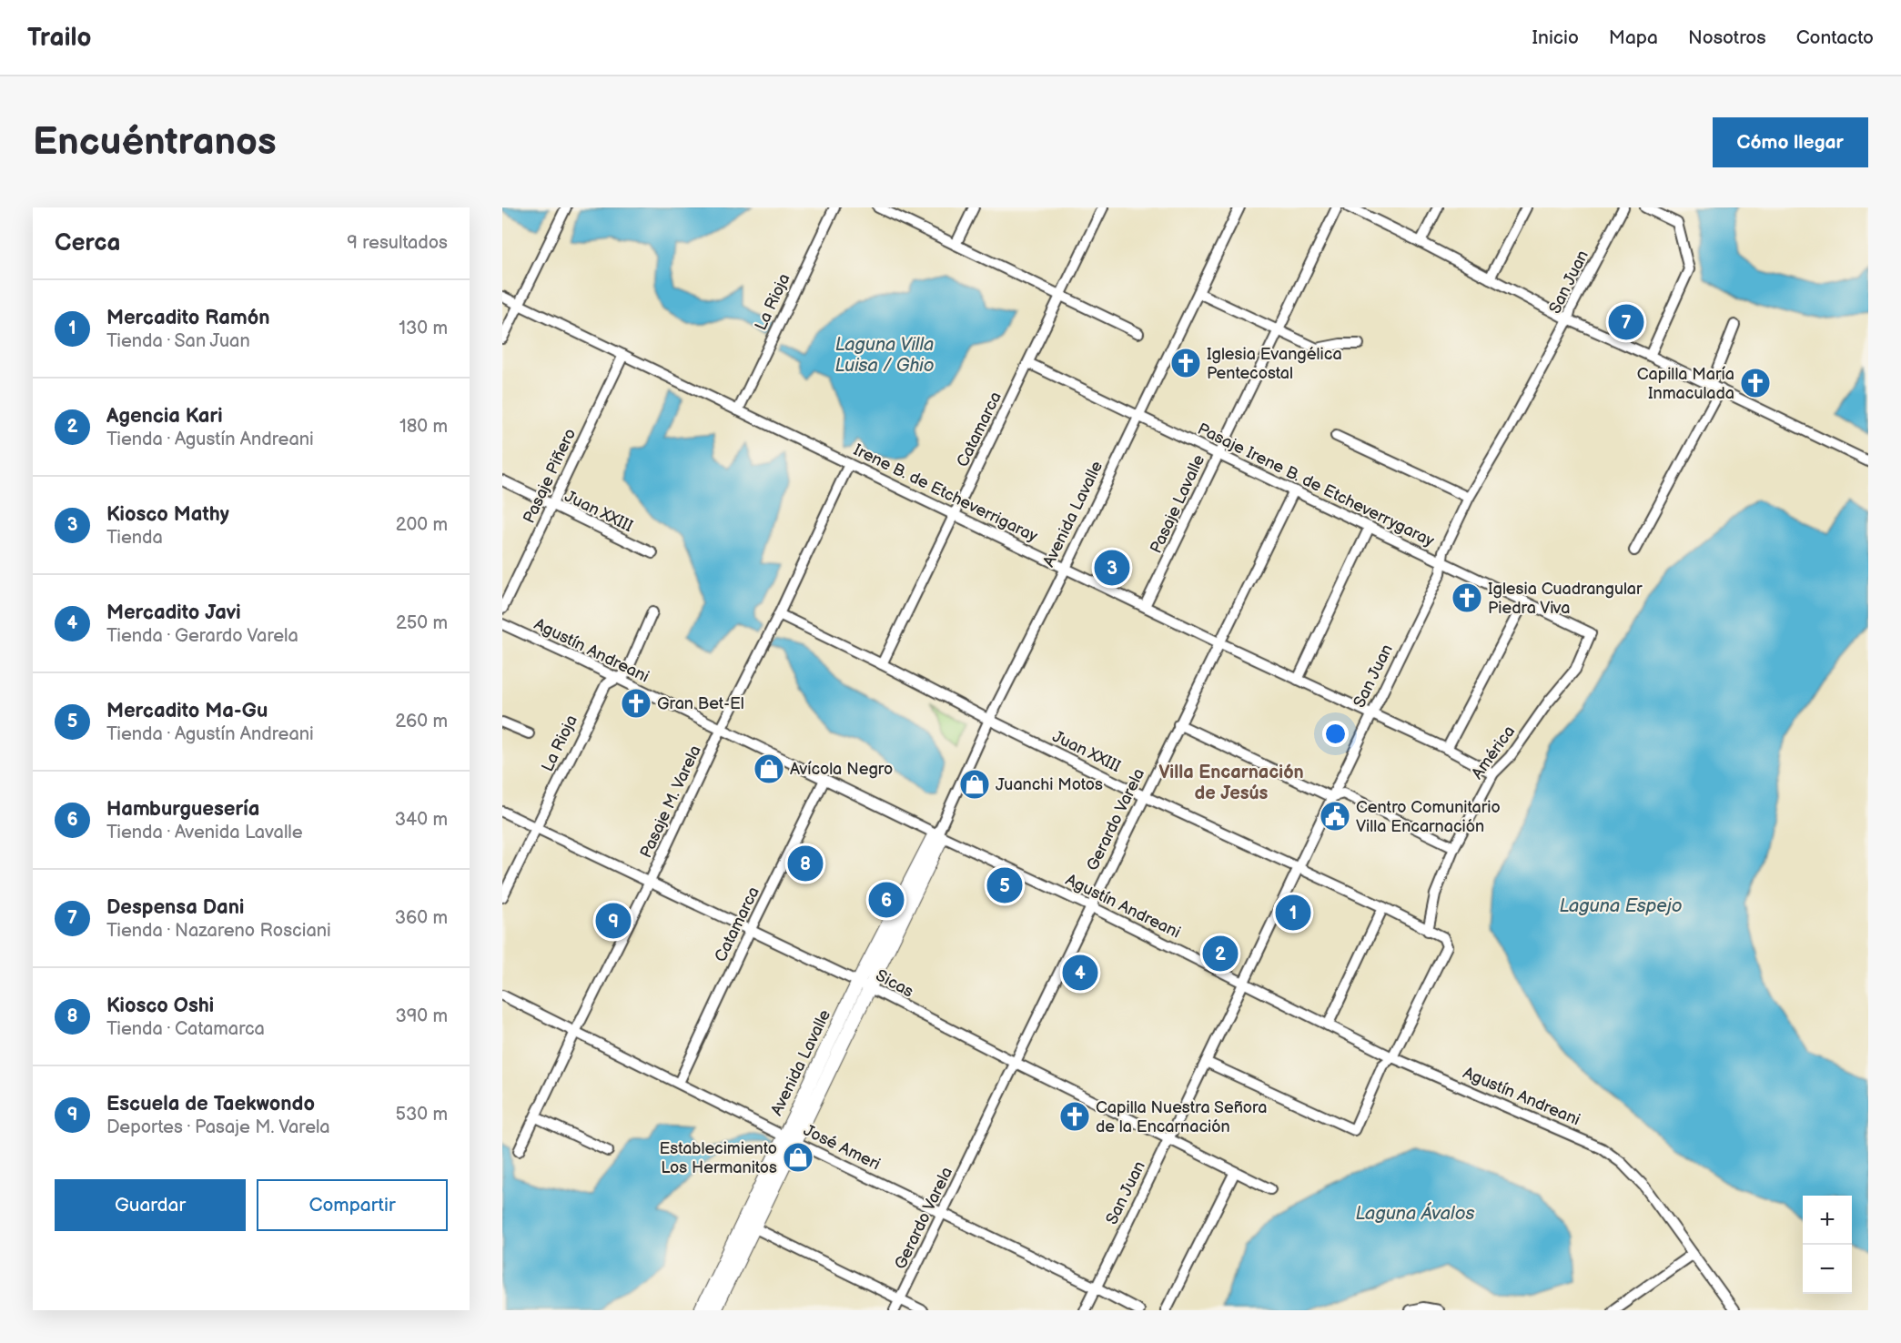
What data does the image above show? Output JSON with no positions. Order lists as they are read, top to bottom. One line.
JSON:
{"streets":{"main road":["Avenida Lavalle"],"street":["San Juan","La Rioja","Catamarca","Pasaje Piñero","Pasaje Irene B. de Etcheverrygaray","Irene B. de Etcheverrigaray","Pasaje Lavalle","Juan XXIII","Agustín Andreani","América","Pasaje M. Varela","Gerardo Varela","Sicas","José Ameri"]},"crossings":[["San Juan","Pasaje Irene B. de Etcheverrygaray"],["San Juan","Irene B. de Etcheverrigaray"],["San Juan","Juan XXIII"],["San Juan","Agustín Andreani"],["San Juan","Sicas"],["San Juan","José Ameri"],["La Rioja","Irene B. de Etcheverrigaray"],["La Rioja","Agustín Andreani"],["La Rioja","Sicas"],["Catamarca","Pasaje Irene B. de Etcheverrygaray"],["Catamarca","Irene B. de Etcheverrigaray"],["Catamarca","Juan XXIII"],["Catamarca","Agustín Andreani"],["Catamarca","Sicas"],["Catamarca","José Ameri"],["Pasaje Piñero","Irene B. de Etcheverrigaray"],["Pasaje Piñero","Juan XXIII"],["Pasaje Irene B. de Etcheverrygaray","Pasaje Lavalle"],["Pasaje Irene B. de Etcheverrygaray","Avenida Lavalle"],["Pasaje Irene B. de Etcheverrygaray","América"],["Pasaje Irene B. de Etcheverrygaray","Gerardo Varela"],["Irene B. de Etcheverrigaray","Pasaje Lavalle"],["Irene B. de Etcheverrigaray","Avenida Lavalle"],["Irene B. de Etcheverrigaray","América"],["Irene B. de Etcheverrigaray","Pasaje M. Varela"],["Irene B. de Etcheverrigaray","Gerardo Varela"],["Juan XXIII","Avenida Lavalle"],["Juan XXIII","Agustín Andreani"],["Juan XXIII","América"],["Juan XXIII","Pasaje M. Varela"],["Juan XXIII","Gerardo Varela"],["Avenida Lavalle","Agustín Andreani"],["Avenida Lavalle","Sicas"],["Avenida Lavalle","José Ameri"],["Agustín Andreani","Pasaje M. Varela"],["Agustín Andreani","Gerardo Varela"],["Pasaje M. Varela","Sicas"],["Pasaje M. Varela","José Ameri"],["Gerardo Varela","Sicas"],["Gerardo Varela","José Ameri"]],"districts":["Villa Encarnación de Jesús"],"water":["Laguna Villa Luisa / Ghio","Laguna Espejo","Laguna Ávalos"],"places":{"church":["Iglesia Evangélica Pentecostal","Capilla María Inmaculada","Iglesia Cuadrangular Piedra Viva","Gran Bet-El","Capilla Nuestra Señora de la Encarnación"],"shop":["Avícola Negro","Juanchi Motos","Establecimiento Los Hermanitos"],"public building":["Centro Comunitario Villa Encarnación"]},"page":{"header":"Trailo","nav":["Inicio","Mapa","Nosotros","Contacto"],"buttons":["Cómo llegar",["Guardar","Compartir"]],"title":"Encuéntranos","heading":["Cerca","9 resultados"],"list":[{"mark":"1","name":"Mercadito Ramón","note":"Tienda · San Juan","value":"130 m"},{"mark":"2","name":"Agencia Kari","note":"Tienda · Agustín Andreani","value":"180 m"},{"mark":"3","name":"Kiosco Mathy","note":"Tienda","value":"200 m"},{"mark":"4","name":"Mercadito Javi","note":"Tienda · Gerardo Varela","value":"250 m"},{"mark":"5","name":"Mercadito Ma-Gu","note":"Tienda · Agustín Andreani","value":"260 m"},{"mark":"6","name":"Hamburguesería","note":"Tienda · Avenida Lavalle","value":"340 m"},{"mark":"7","name":"Despensa Dani","note":"Tienda · Nazareno Rosciani","value":"360 m"},{"mark":"8","name":"Kiosco Oshi","note":"Tienda · Catamarca","value":"390 m"},{"mark":"9","name":"Escuela de Taekwondo","note":"Deportes · Pasaje M. Varela","value":"530 m"}],"pins":["7","3","8","5","6","1","9","2","4"],"map_buttons":["+","−"]}}
